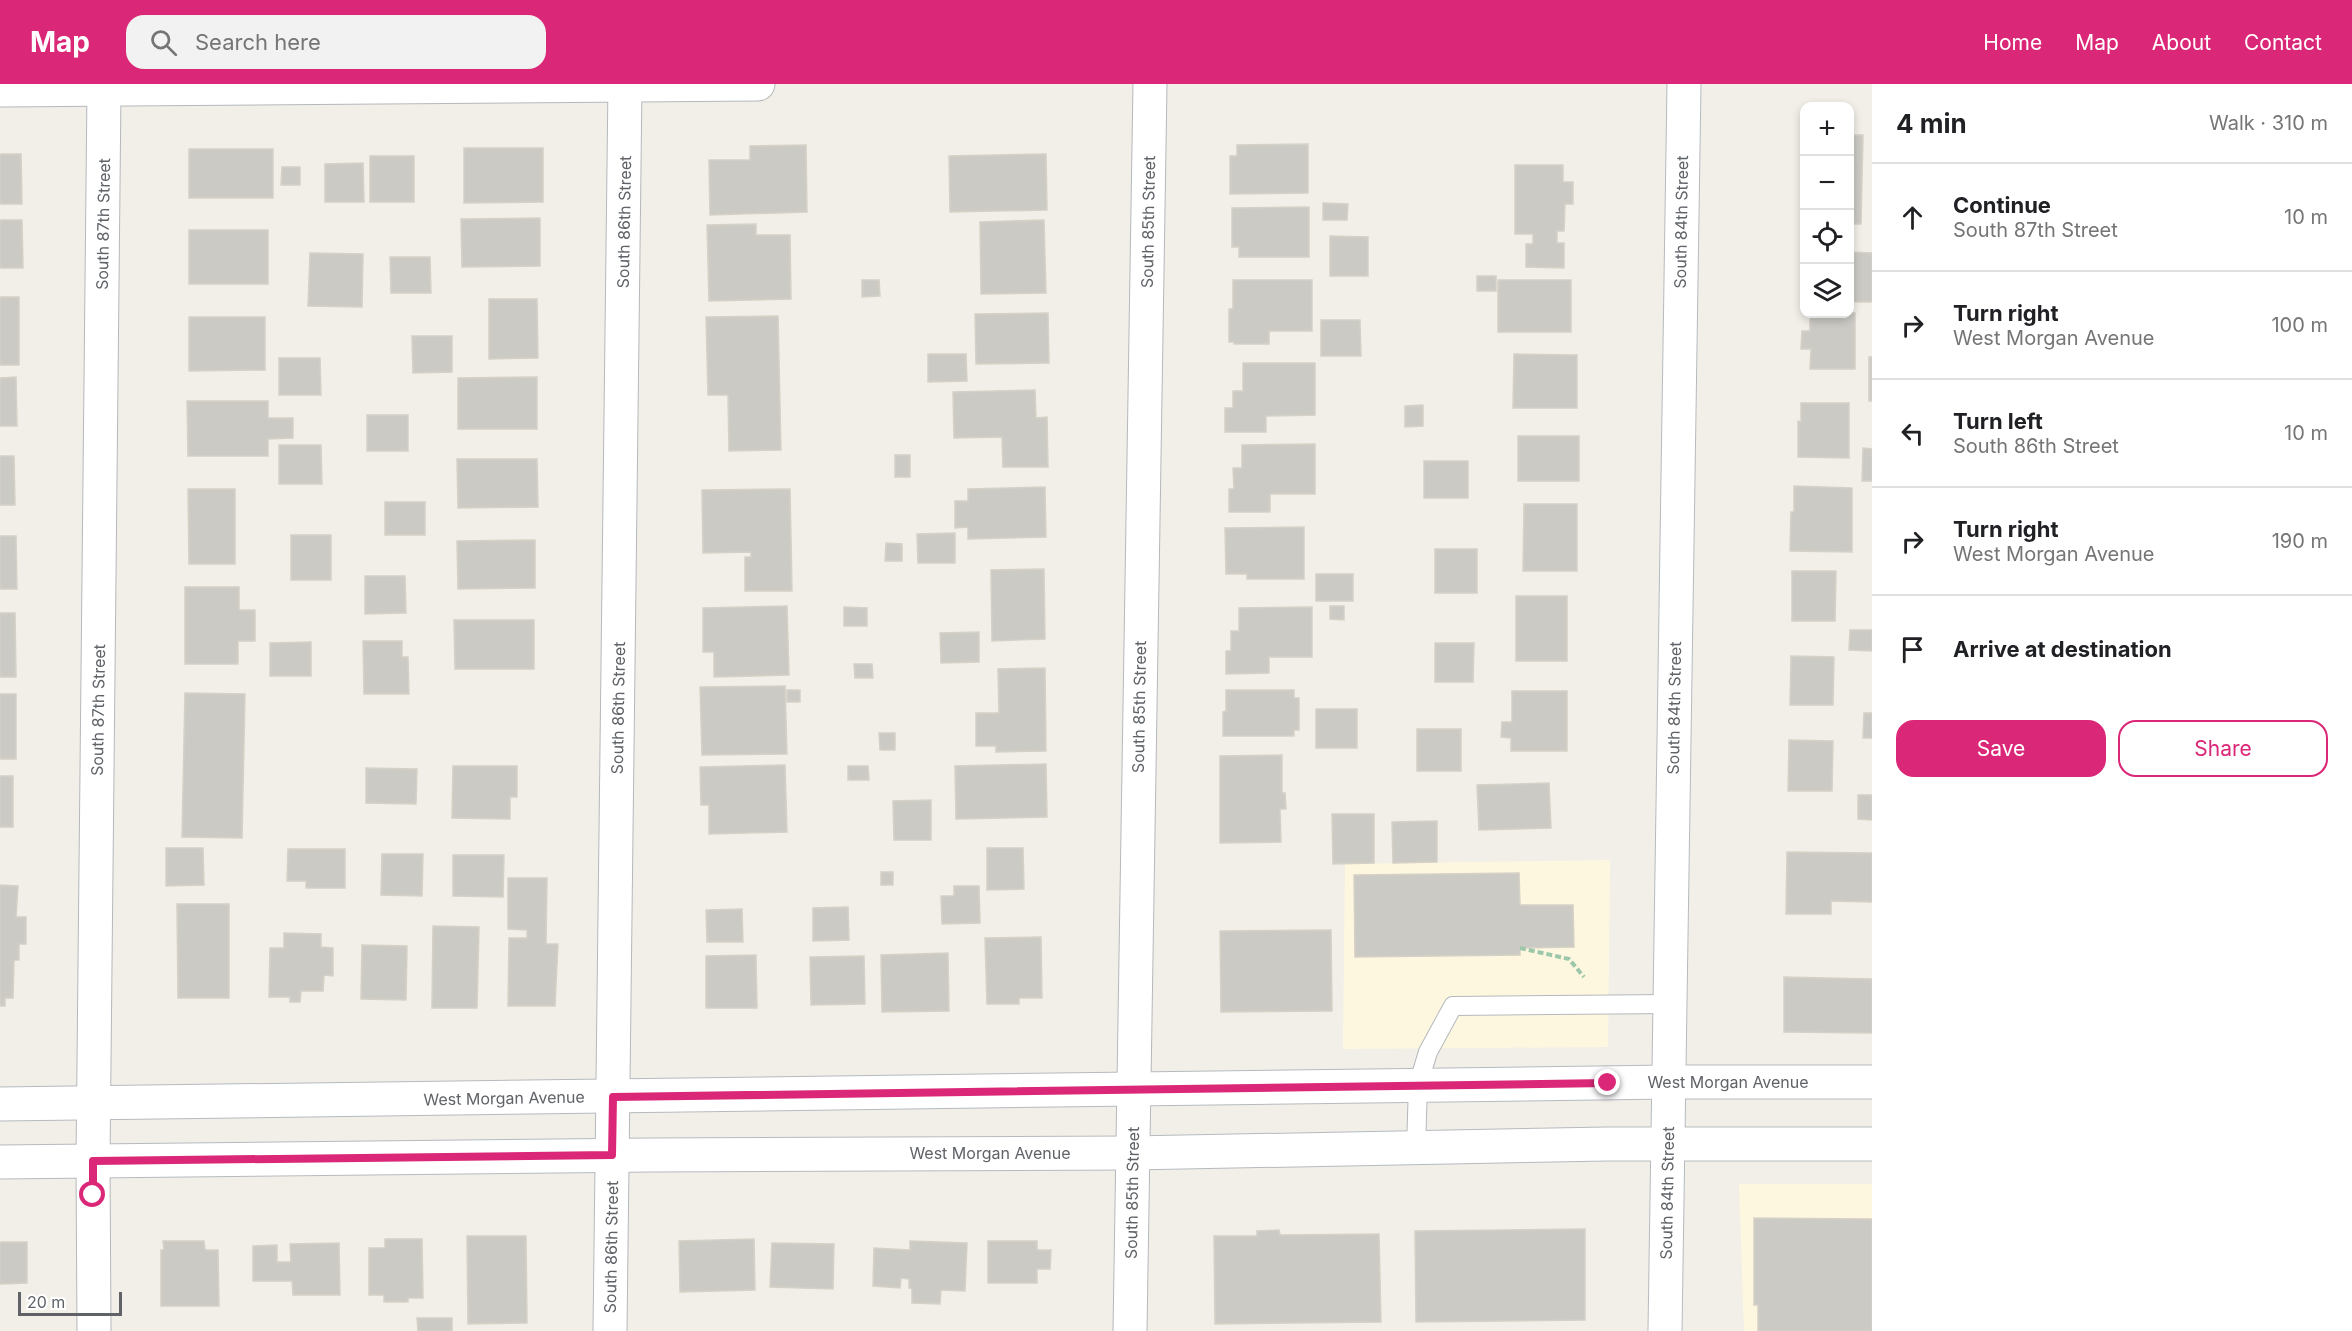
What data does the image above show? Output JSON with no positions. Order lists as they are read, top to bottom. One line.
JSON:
{"streets":{"street":["South 86th Street","South 85th Street","South 84th Street","South 87th Street","West Morgan Avenue"]},"crossings":[["South 86th Street","West Morgan Avenue"],["South 85th Street","West Morgan Avenue"],["South 84th Street","West Morgan Avenue"],["South 87th Street","West Morgan Avenue"]],"scale_bar":"20 m","page":{"header":"Map","search":"Search here","nav":["Home","Map","About","Contact"],"heading":["4 min","Walk · 310 m"],"map_buttons":["+","−"],"list":[["Continue","South 87th Street","10 m"],["Turn right","West Morgan Avenue","100 m"],["Turn left","South 86th Street","10 m"],["Turn right","West Morgan Avenue","190 m"],"Arrive at destination"],"buttons":["Save","Share"],"scale":"20 m"}}
